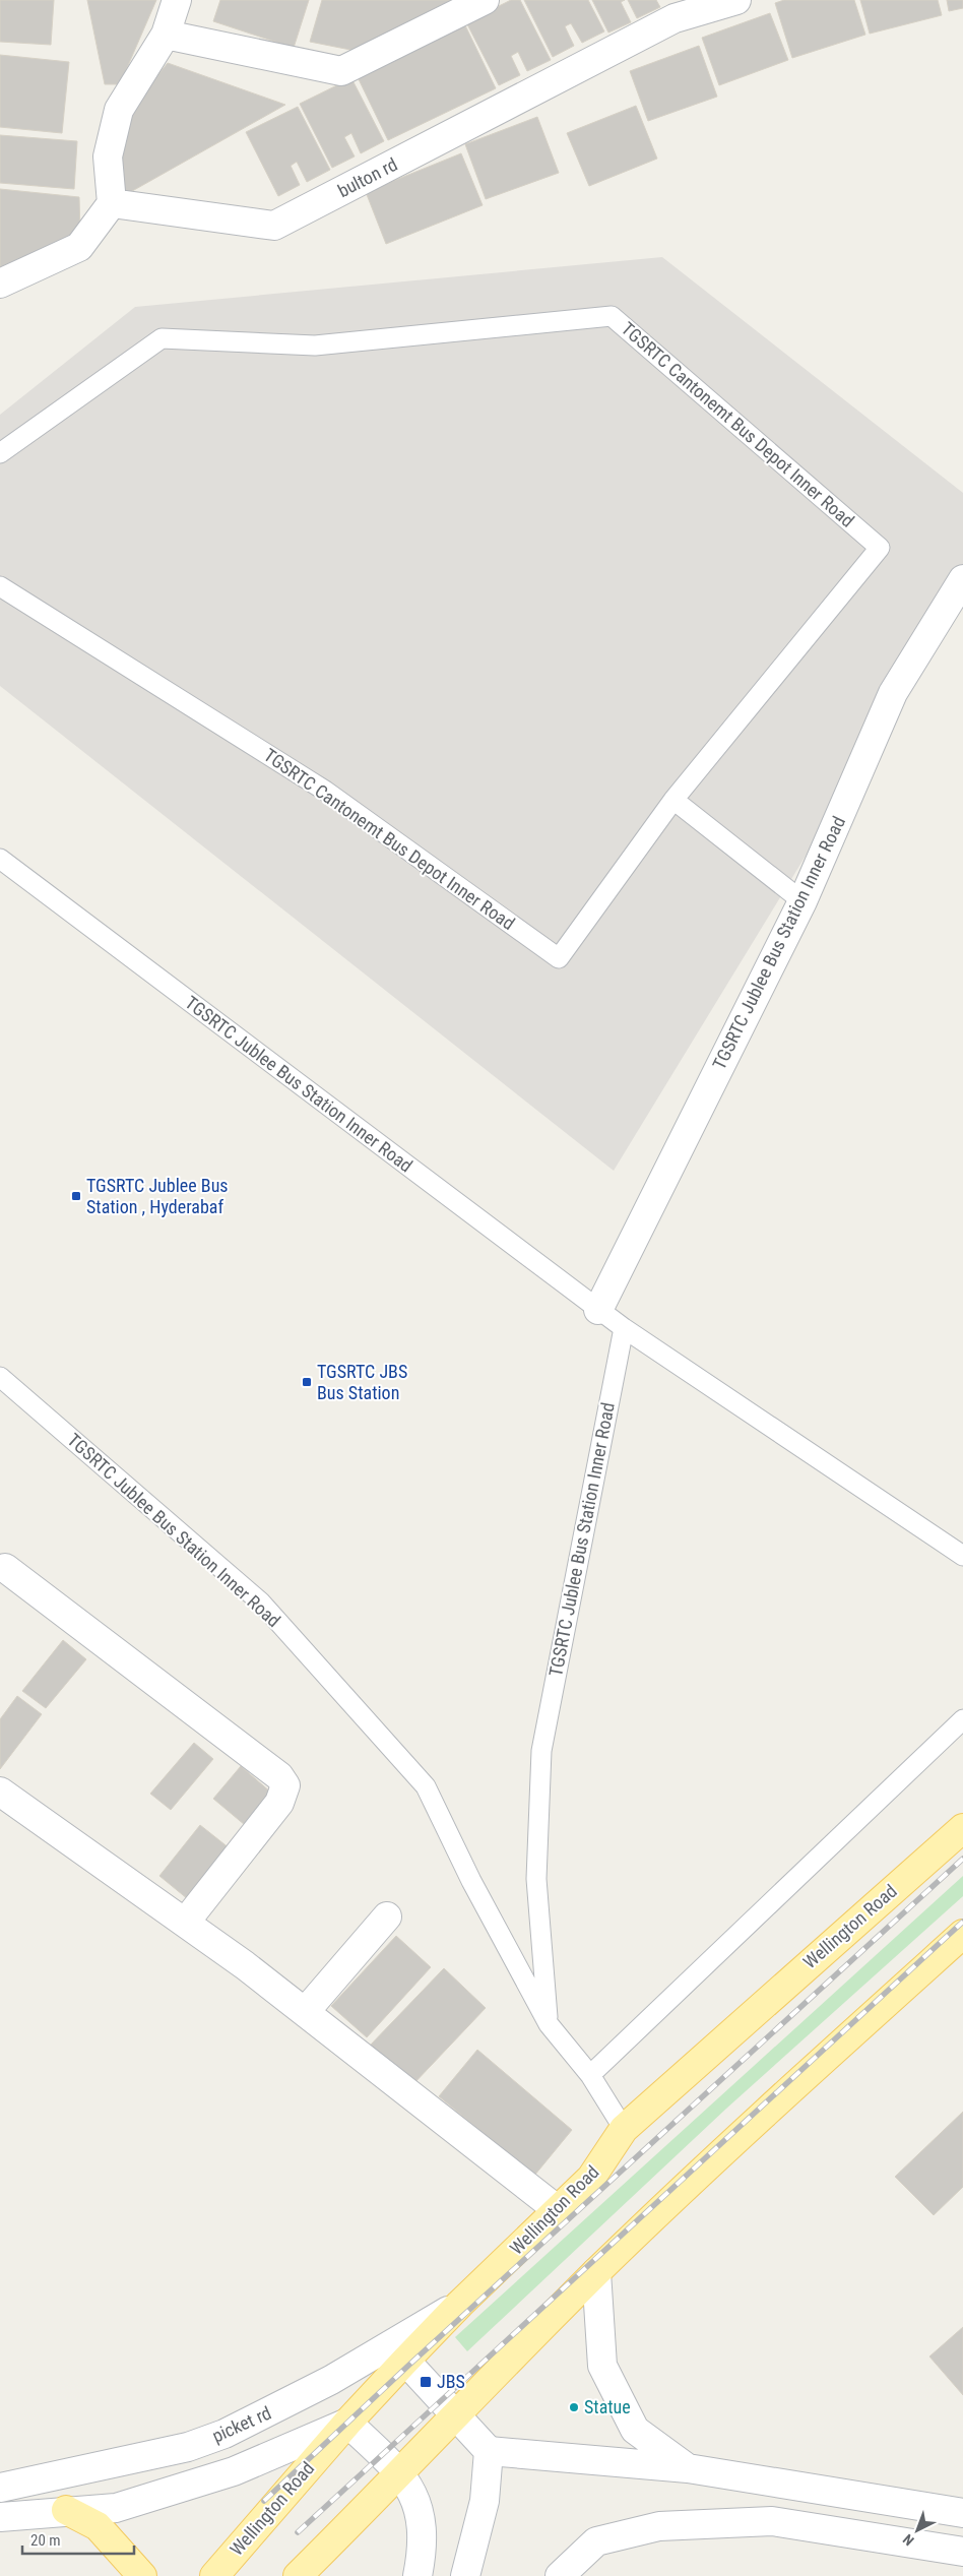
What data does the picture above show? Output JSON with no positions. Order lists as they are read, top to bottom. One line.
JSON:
{"streets":{"main road":["Wellington Road"],"street":["bulton rd","TGSRTC Jublee Bus Station Inner Road","picket rd"],"lane":["TGSRTC Cantonemt Bus Depot Inner Road"]},"crossings":[["TGSRTC Jublee Bus Station Inner Road","Wellington Road"],["Wellington Road","picket rd"]],"places":{"transit":["TGSRTC Jublee Bus Station , Hyderabaf","TGSRTC JBS Bus Station","JBS"],"other":["Statue"]},"scale_bar":"20 m","north":"bottom left"}
